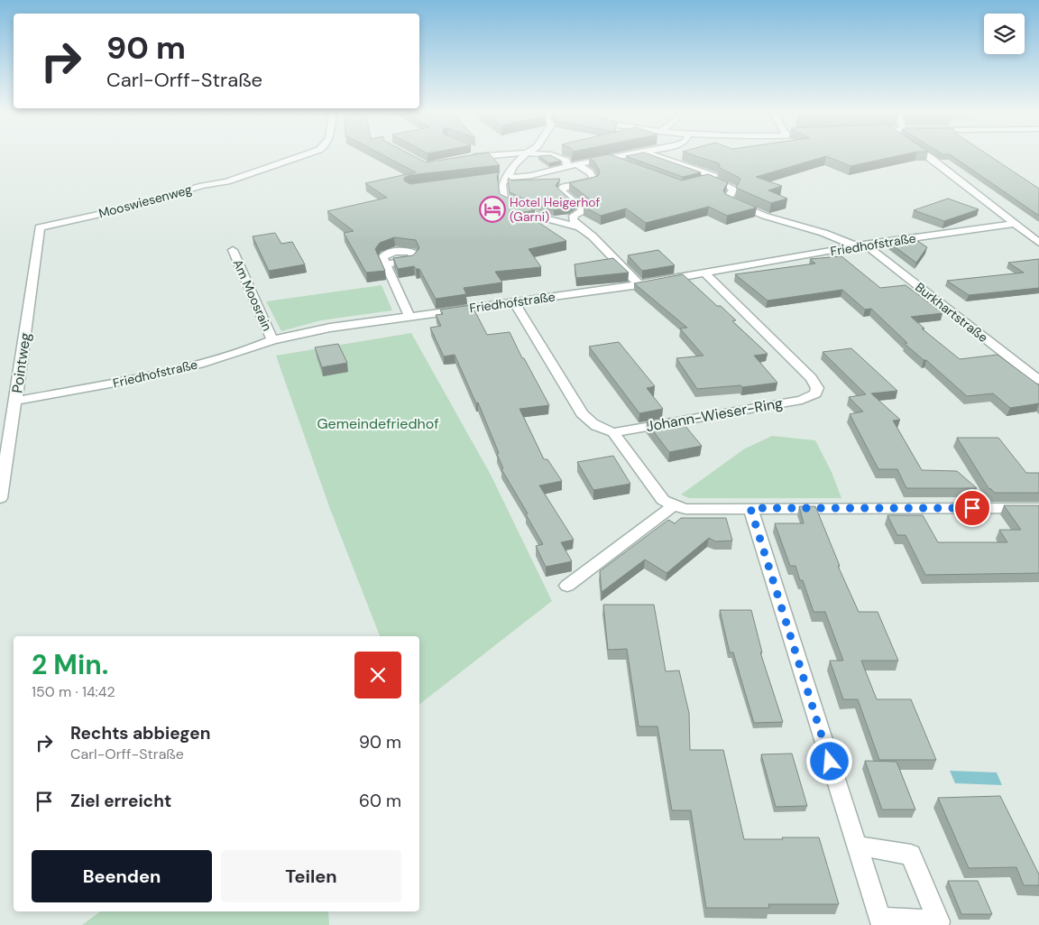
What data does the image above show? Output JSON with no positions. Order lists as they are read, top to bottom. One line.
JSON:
{"streets":{"street":["Mooswiesenweg","Friedhofstraße","Am Moosrain","Burkhartstraße","Pointweg","Johann-Wieser-Ring"]},"crossings":[["Mooswiesenweg","Pointweg"],["Friedhofstraße","Am Moosrain"],["Friedhofstraße","Burkhartstraße"],["Friedhofstraße","Pointweg"],["Friedhofstraße","Johann-Wieser-Ring"]],"parks":["Gemeindefriedhof"],"places":{"hotel":["Hotel Heigerhof (Garni)"]},"page":{"turn":["90 m","Carl-Orff-Straße"],"heading":["2 Min.","150 m · 14:42"],"list":[{"name":"Rechts abbiegen","note":"Carl-Orff-Straße","value":"90 m"},{"name":"Ziel erreicht","value":"60 m"}],"buttons":["Beenden","Teilen"]}}
